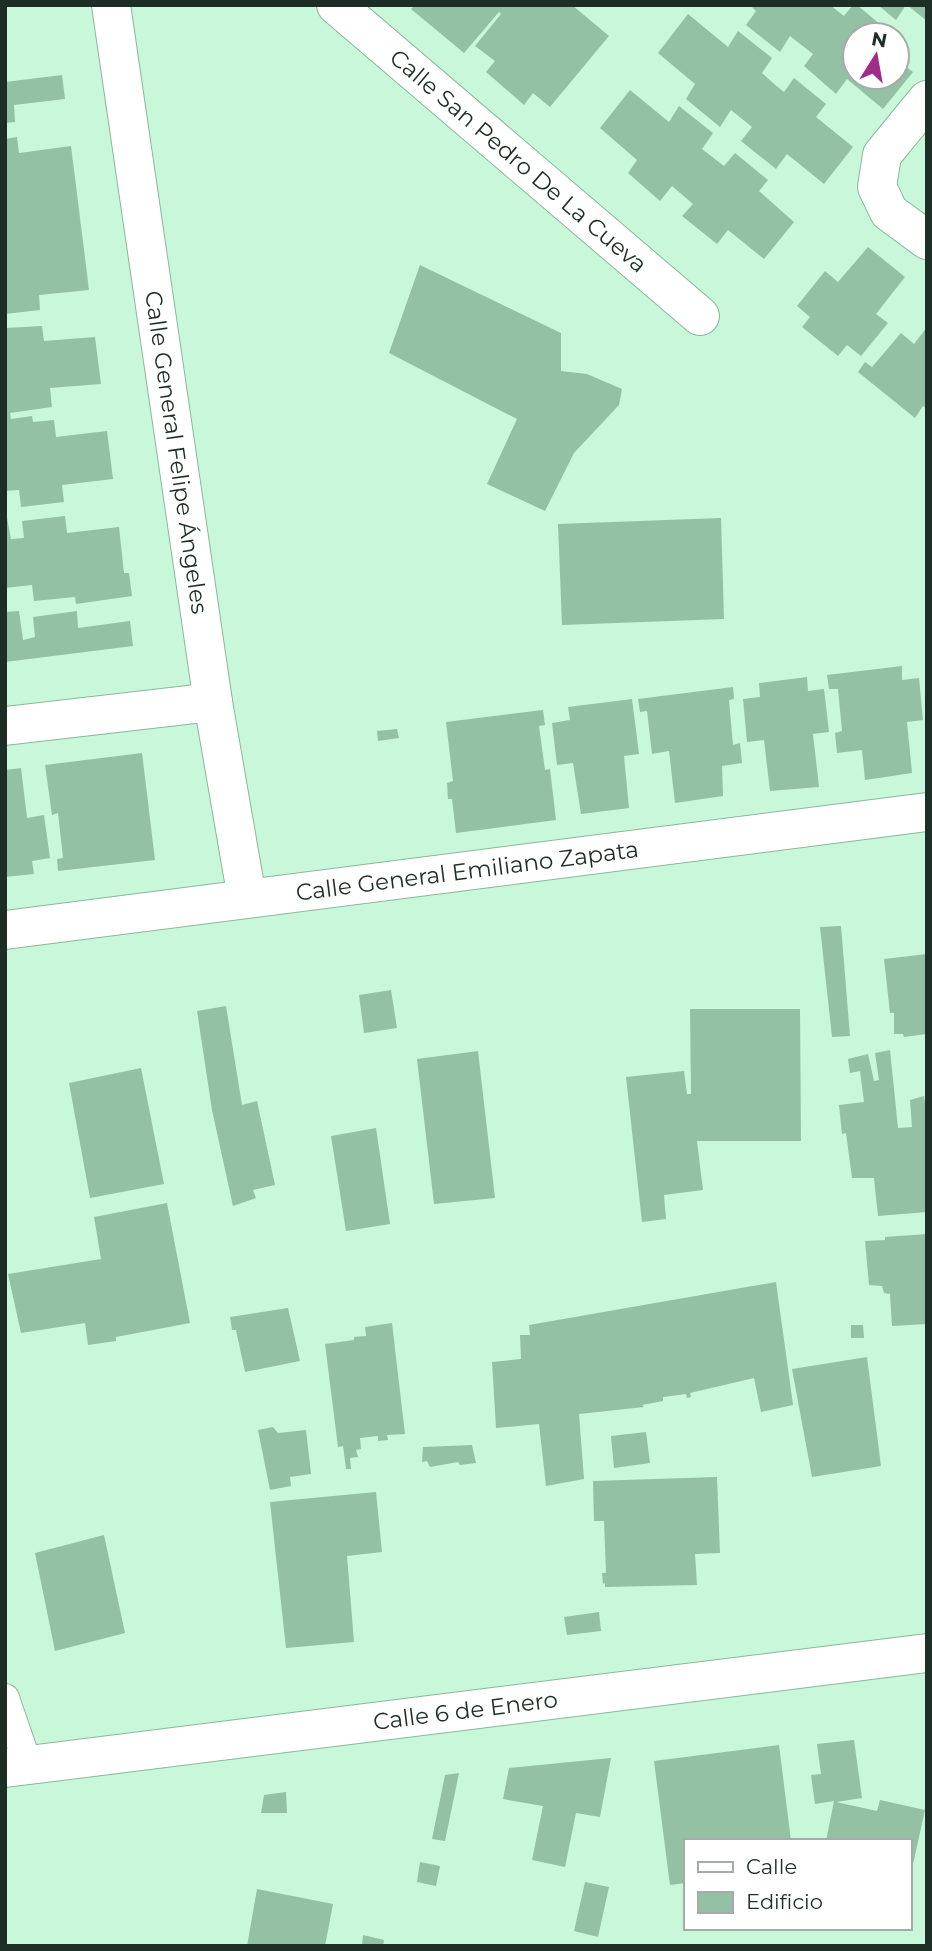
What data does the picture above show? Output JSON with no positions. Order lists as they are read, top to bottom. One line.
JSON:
{"streets":{"street":["Calle San Pedro De La Cueva","Calle General Felipe Ángeles","Calle General Emiliano Zapata","Calle 6 de Enero"]},"crossings":[["Calle General Felipe Ángeles","Calle General Emiliano Zapata"]],"legend":["Calle","Edificio"],"north":"top"}
